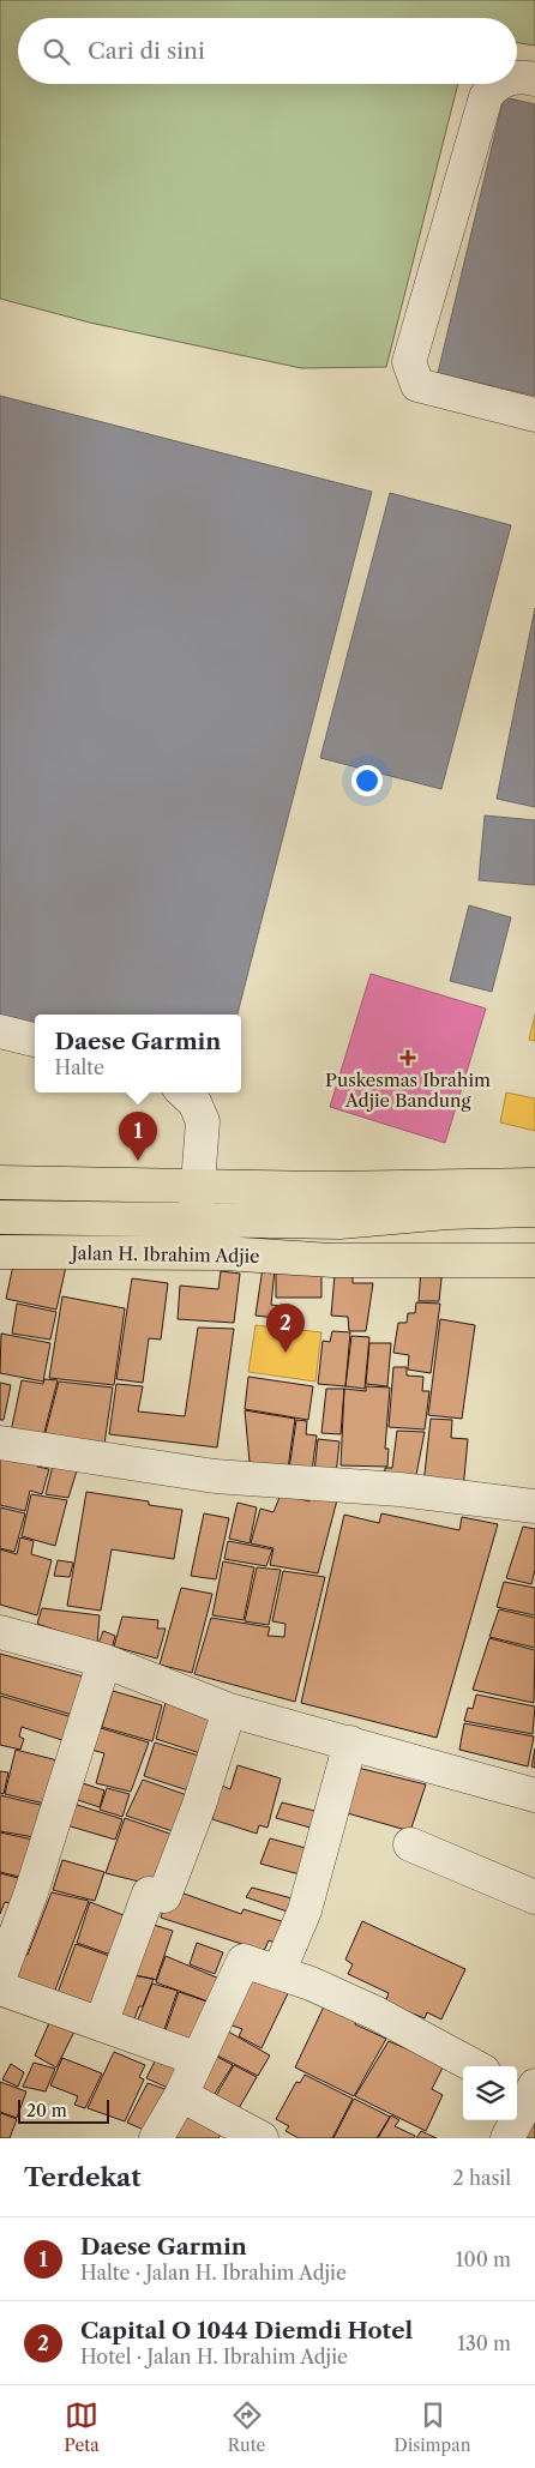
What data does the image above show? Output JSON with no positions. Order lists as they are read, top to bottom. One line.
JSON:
{"streets":{"main road":["Jalan H. Ibrahim Adjie"]},"places":{"health":["Puskesmas Ibrahim Adjie Bandung"]},"scale_bar":"20 m","page":{"search":"Cari di sini","popup":["Daese Garmin","Halte"],"pins":["1","2"],"scale":"20 m","heading":["Terdekat","2 hasil"],"list":[{"mark":"1","name":"Daese Garmin","note":"Halte · Jalan H. Ibrahim Adjie","value":"100 m"},{"mark":"2","name":"Capital O 1044 Diemdi Hotel","note":"Hotel · Jalan H. Ibrahim Adjie","value":"130 m"}],"nav":["Peta","Rute","Disimpan"]}}
